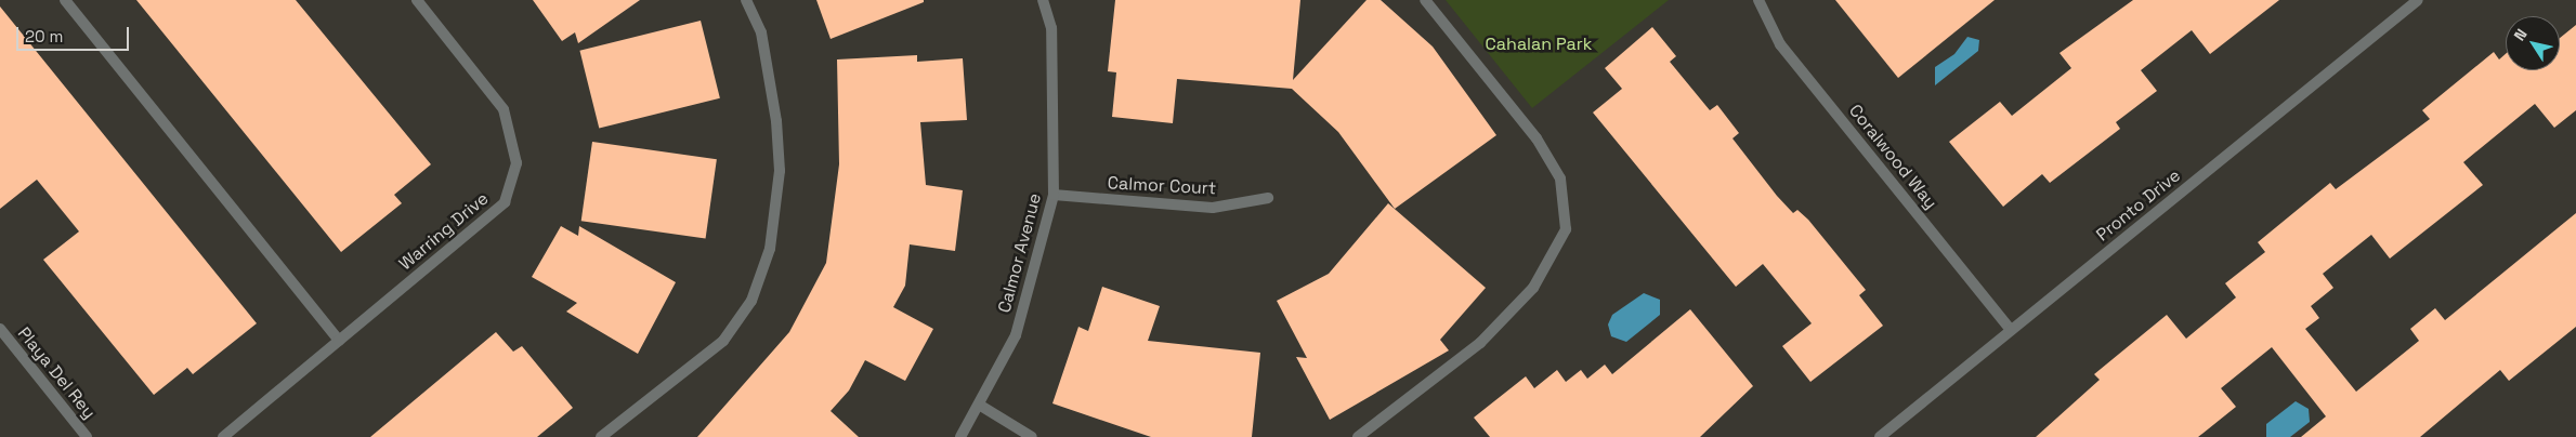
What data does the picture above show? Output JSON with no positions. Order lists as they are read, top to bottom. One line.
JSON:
{"streets":{"street":["Coralwood Way","Calmor Court","Pronto Drive","Warring Drive","Calmor Avenue","Playa Del Rey"]},"crossings":[["Coralwood Way","Pronto Drive"],["Calmor Court","Calmor Avenue"]],"parks":["Cahalan Park"],"scale_bar":"20 m","north":"top left"}
